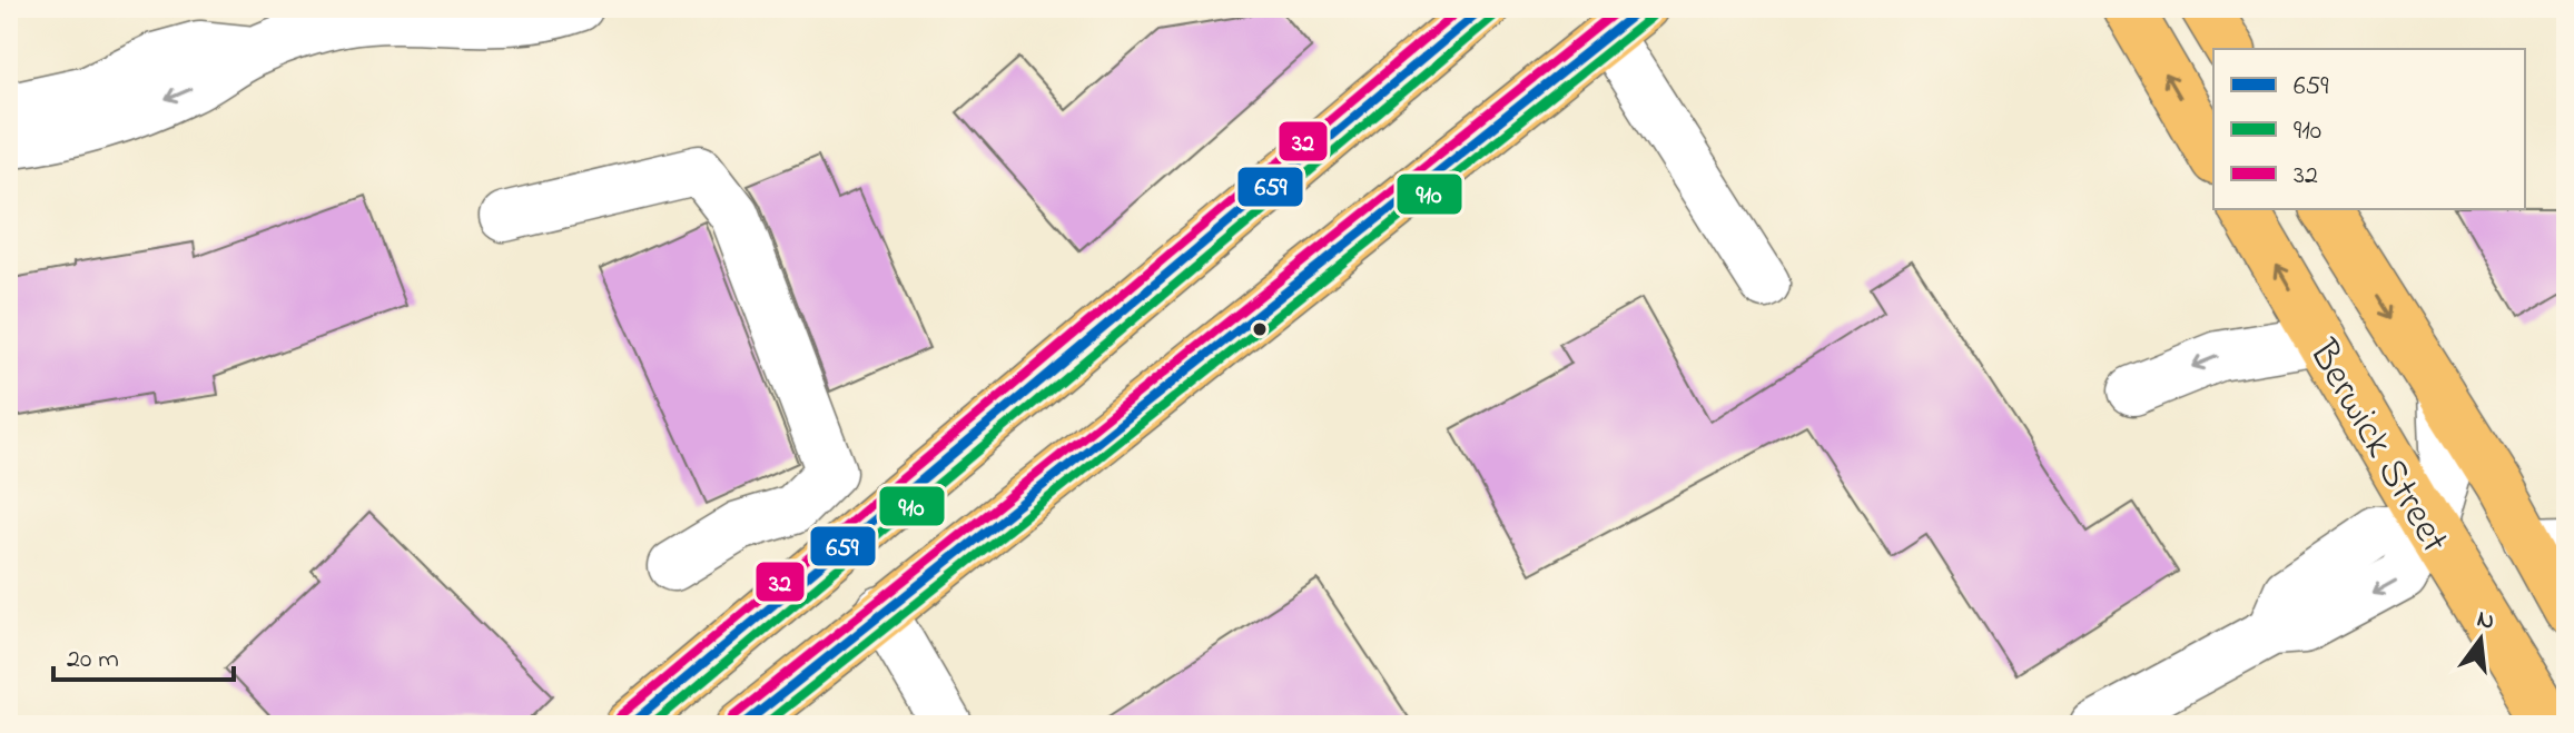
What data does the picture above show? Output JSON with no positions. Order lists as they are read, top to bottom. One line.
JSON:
{"streets":{"main road":["Berwick Street"]},"lines":["transit line 659","transit line 32","transit line 910"],"legend":["659","910","32"],"scale_bar":"20 m","north":"top"}
